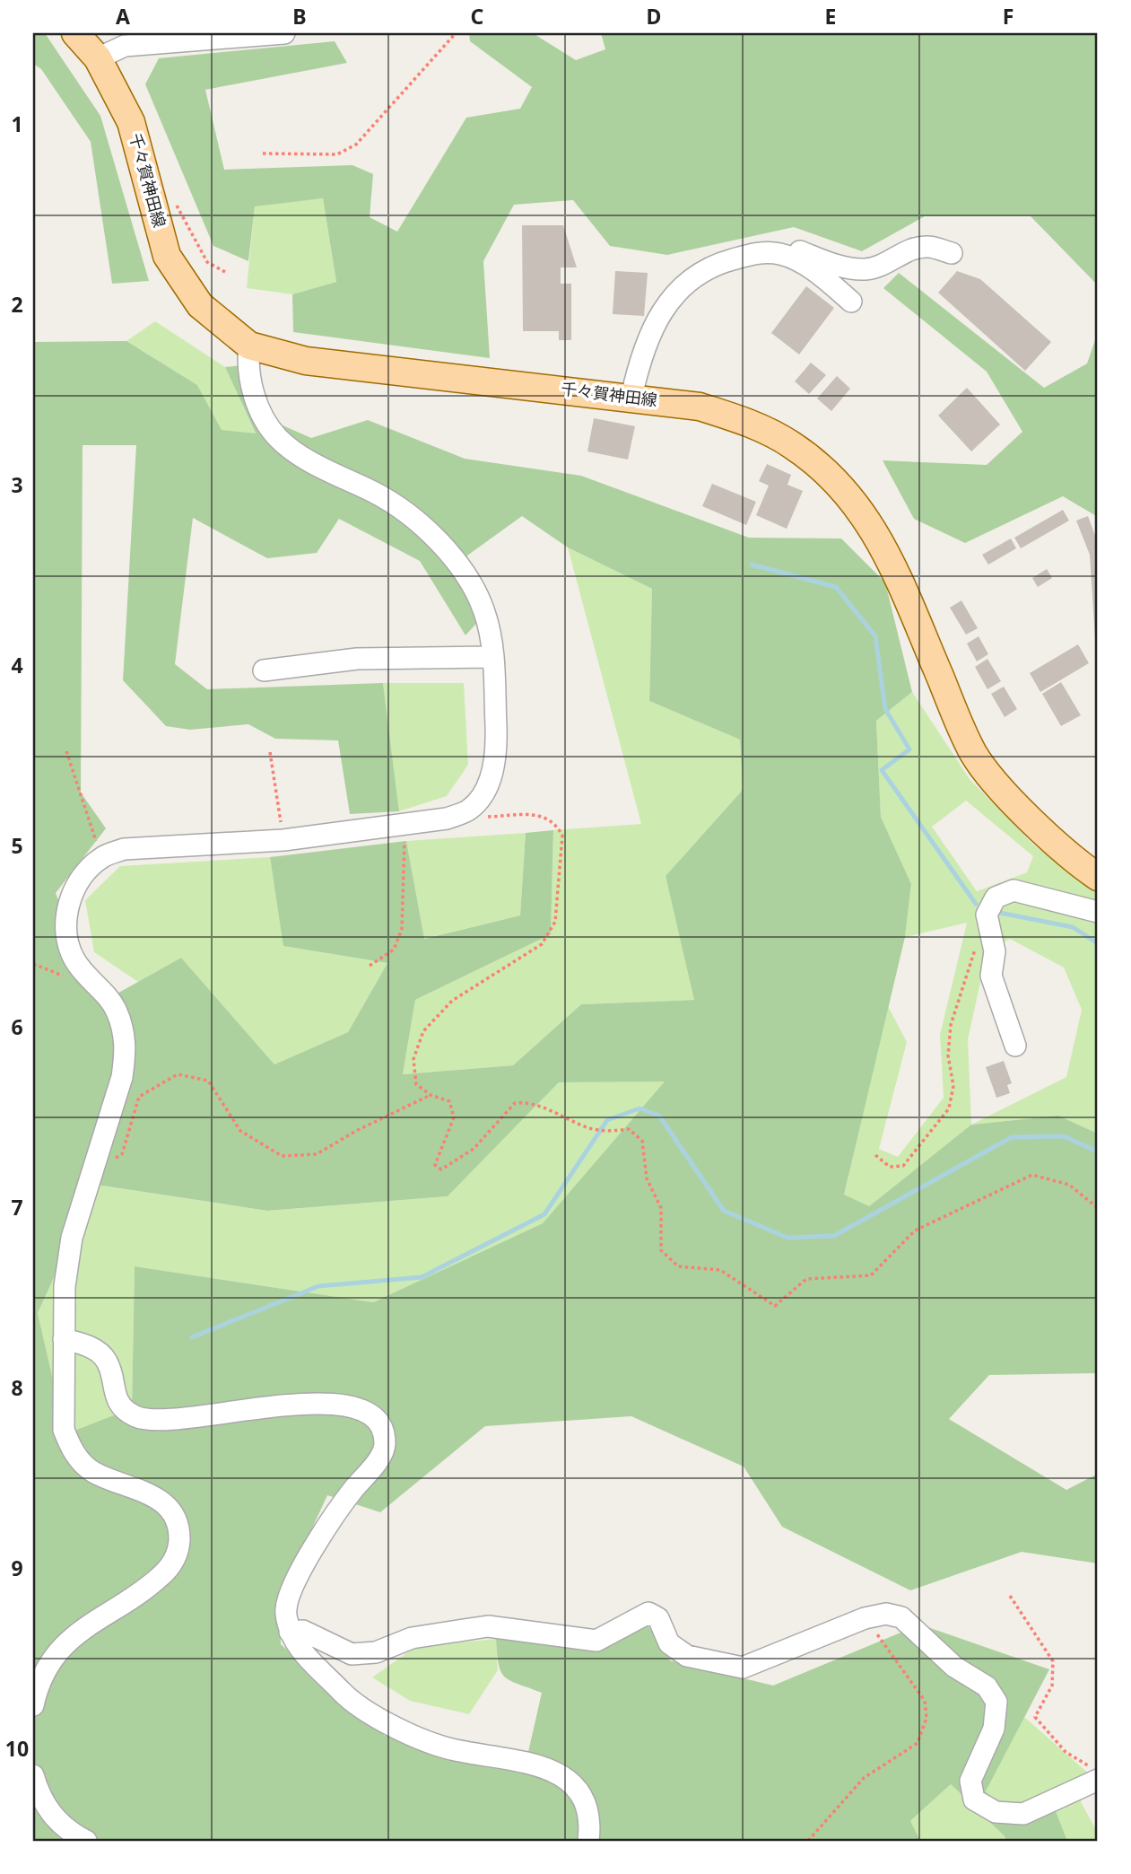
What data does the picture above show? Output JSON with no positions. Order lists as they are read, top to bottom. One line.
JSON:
{"streets":{"main road":["千々賀神田線"]},"grid":{"columns":["A","B","C","D","E","F"],"rows":["1","2","3","4","5","6","7","8","9","10"]}}
